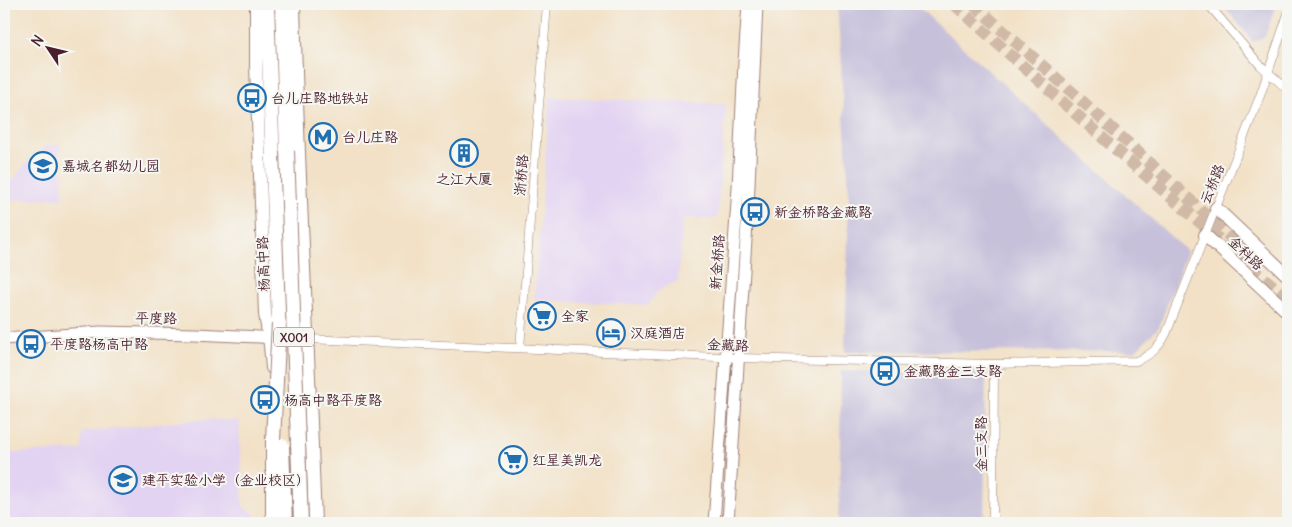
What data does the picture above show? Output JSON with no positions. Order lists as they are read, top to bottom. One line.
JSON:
{"streets":{"highway":["杨高中路","X001"],"main road":["金科路"],"street":["浙桥路","云桥路","新金桥路","平度路","金藏路","金三支路"]},"crossings":[["浙桥路","金藏路"],["云桥路","金科路"],["云桥路","金藏路"],["新金桥路","金藏路"],["杨高中路","平度路"],["平度路","X001"],["平度路","金藏路"],["X001","金藏路"],["金藏路","金三支路"]],"places":{"bus stop":["台儿庄路地铁站","新金桥路金藏路","平度路杨高中路","金藏路金三支路","杨高中路平度路"],"metro station":["台儿庄路"],"building":["之江大厦"],"school or university":["嘉城名都幼儿园","建平实验小学（金业校区）"],"supermarket":["全家","红星美凯龙"],"hotel":["汉庭酒店"]},"north":"top left"}
